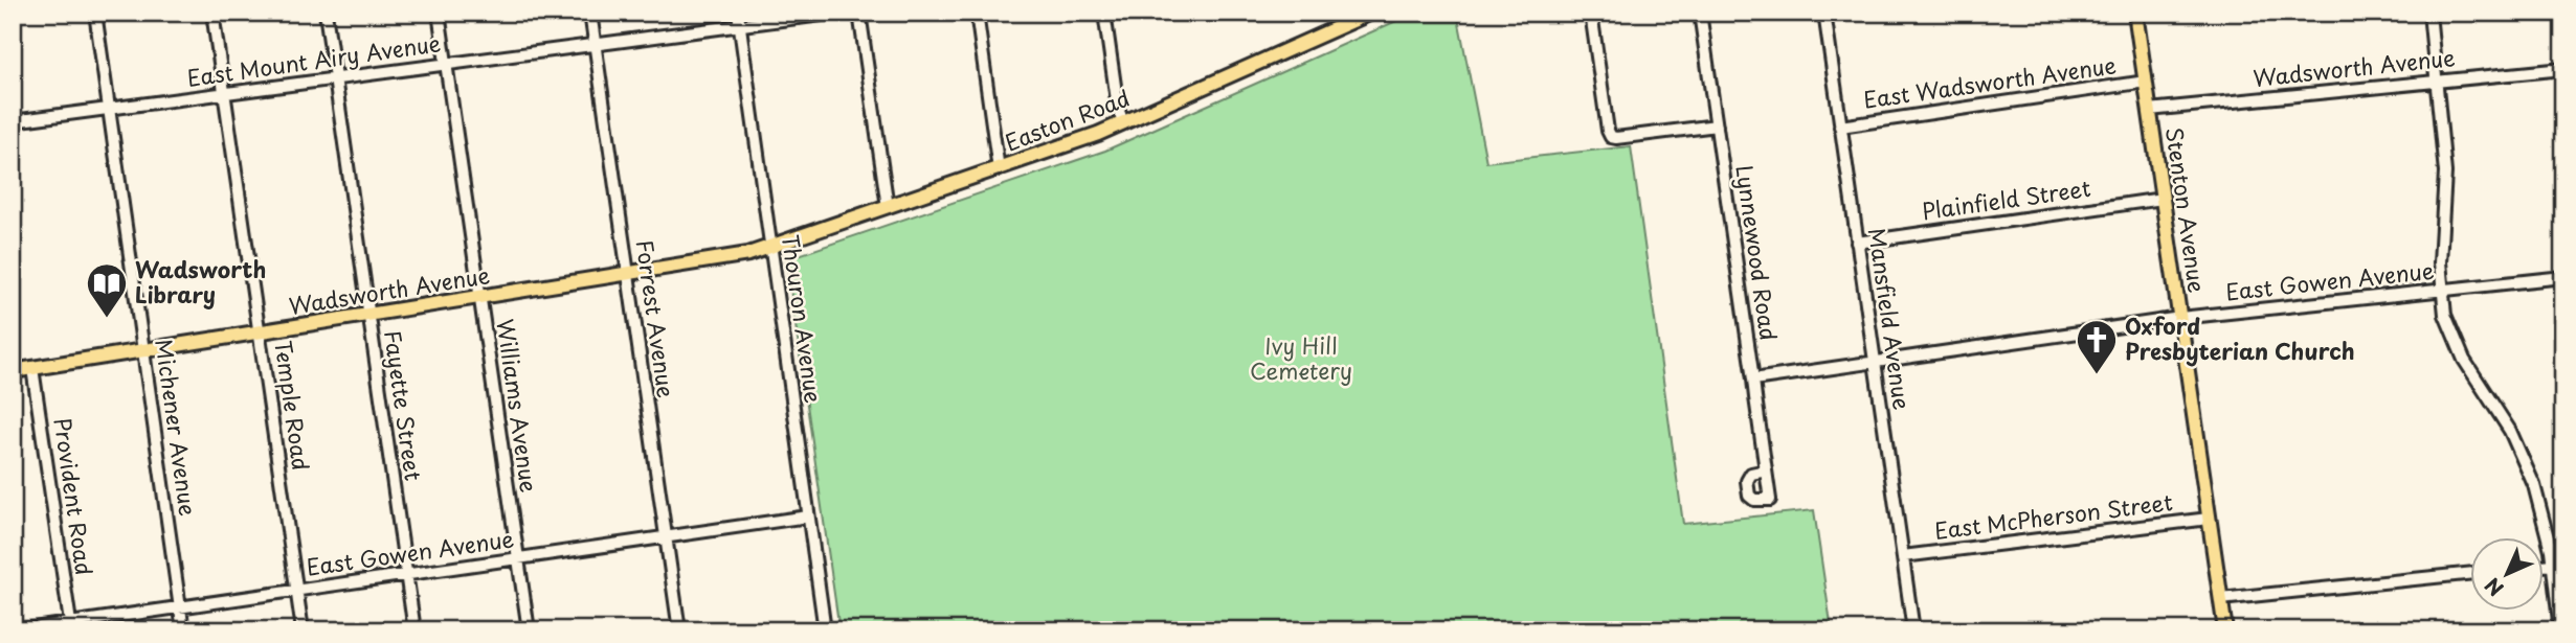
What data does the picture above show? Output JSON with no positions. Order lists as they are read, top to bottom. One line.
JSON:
{"streets":{"main road":["Wadsworth Avenue","Easton Road","Stenton Avenue"],"street":["East Mount Airy Avenue","East Wadsworth Avenue","Plainfield Street","Lynnewood Road","East Gowen Avenue","Forrest Avenue","Thouron Avenue","Mansfield Avenue","Temple Road","Fayette Street","Williams Avenue","Michener Avenue","Provident Road","East McPherson Street"]},"crossings":[["East Mount Airy Avenue","Forrest Avenue"],["East Mount Airy Avenue","Thouron Avenue"],["East Mount Airy Avenue","Temple Road"],["East Mount Airy Avenue","Fayette Street"],["East Mount Airy Avenue","Williams Avenue"],["East Mount Airy Avenue","Michener Avenue"],["Wadsworth Avenue","Easton Road"],["Wadsworth Avenue","Stenton Avenue"],["Wadsworth Avenue","Forrest Avenue"],["Wadsworth Avenue","Thouron Avenue"],["Wadsworth Avenue","Temple Road"],["Wadsworth Avenue","Fayette Street"],["Wadsworth Avenue","Williams Avenue"],["Wadsworth Avenue","Michener Avenue"],["Wadsworth Avenue","Provident Road"],["East Wadsworth Avenue","Stenton Avenue"],["East Wadsworth Avenue","Mansfield Avenue"],["Easton Road","Thouron Avenue"],["Plainfield Street","Stenton Avenue"],["Plainfield Street","Mansfield Avenue"],["Stenton Avenue","East Gowen Avenue"],["Stenton Avenue","East McPherson Street"],["Lynnewood Road","East Gowen Avenue"],["East Gowen Avenue","Forrest Avenue"],["East Gowen Avenue","Thouron Avenue"],["East Gowen Avenue","Mansfield Avenue"],["East Gowen Avenue","Temple Road"],["East Gowen Avenue","Fayette Street"],["East Gowen Avenue","Williams Avenue"],["East Gowen Avenue","Michener Avenue"],["East Gowen Avenue","Provident Road"],["Mansfield Avenue","East McPherson Street"]],"parks":["Ivy Hill Cemetery"],"places":{"library":["Wadsworth Library"],"church":["Oxford Presbyterian Church"]},"north":"bottom left"}
